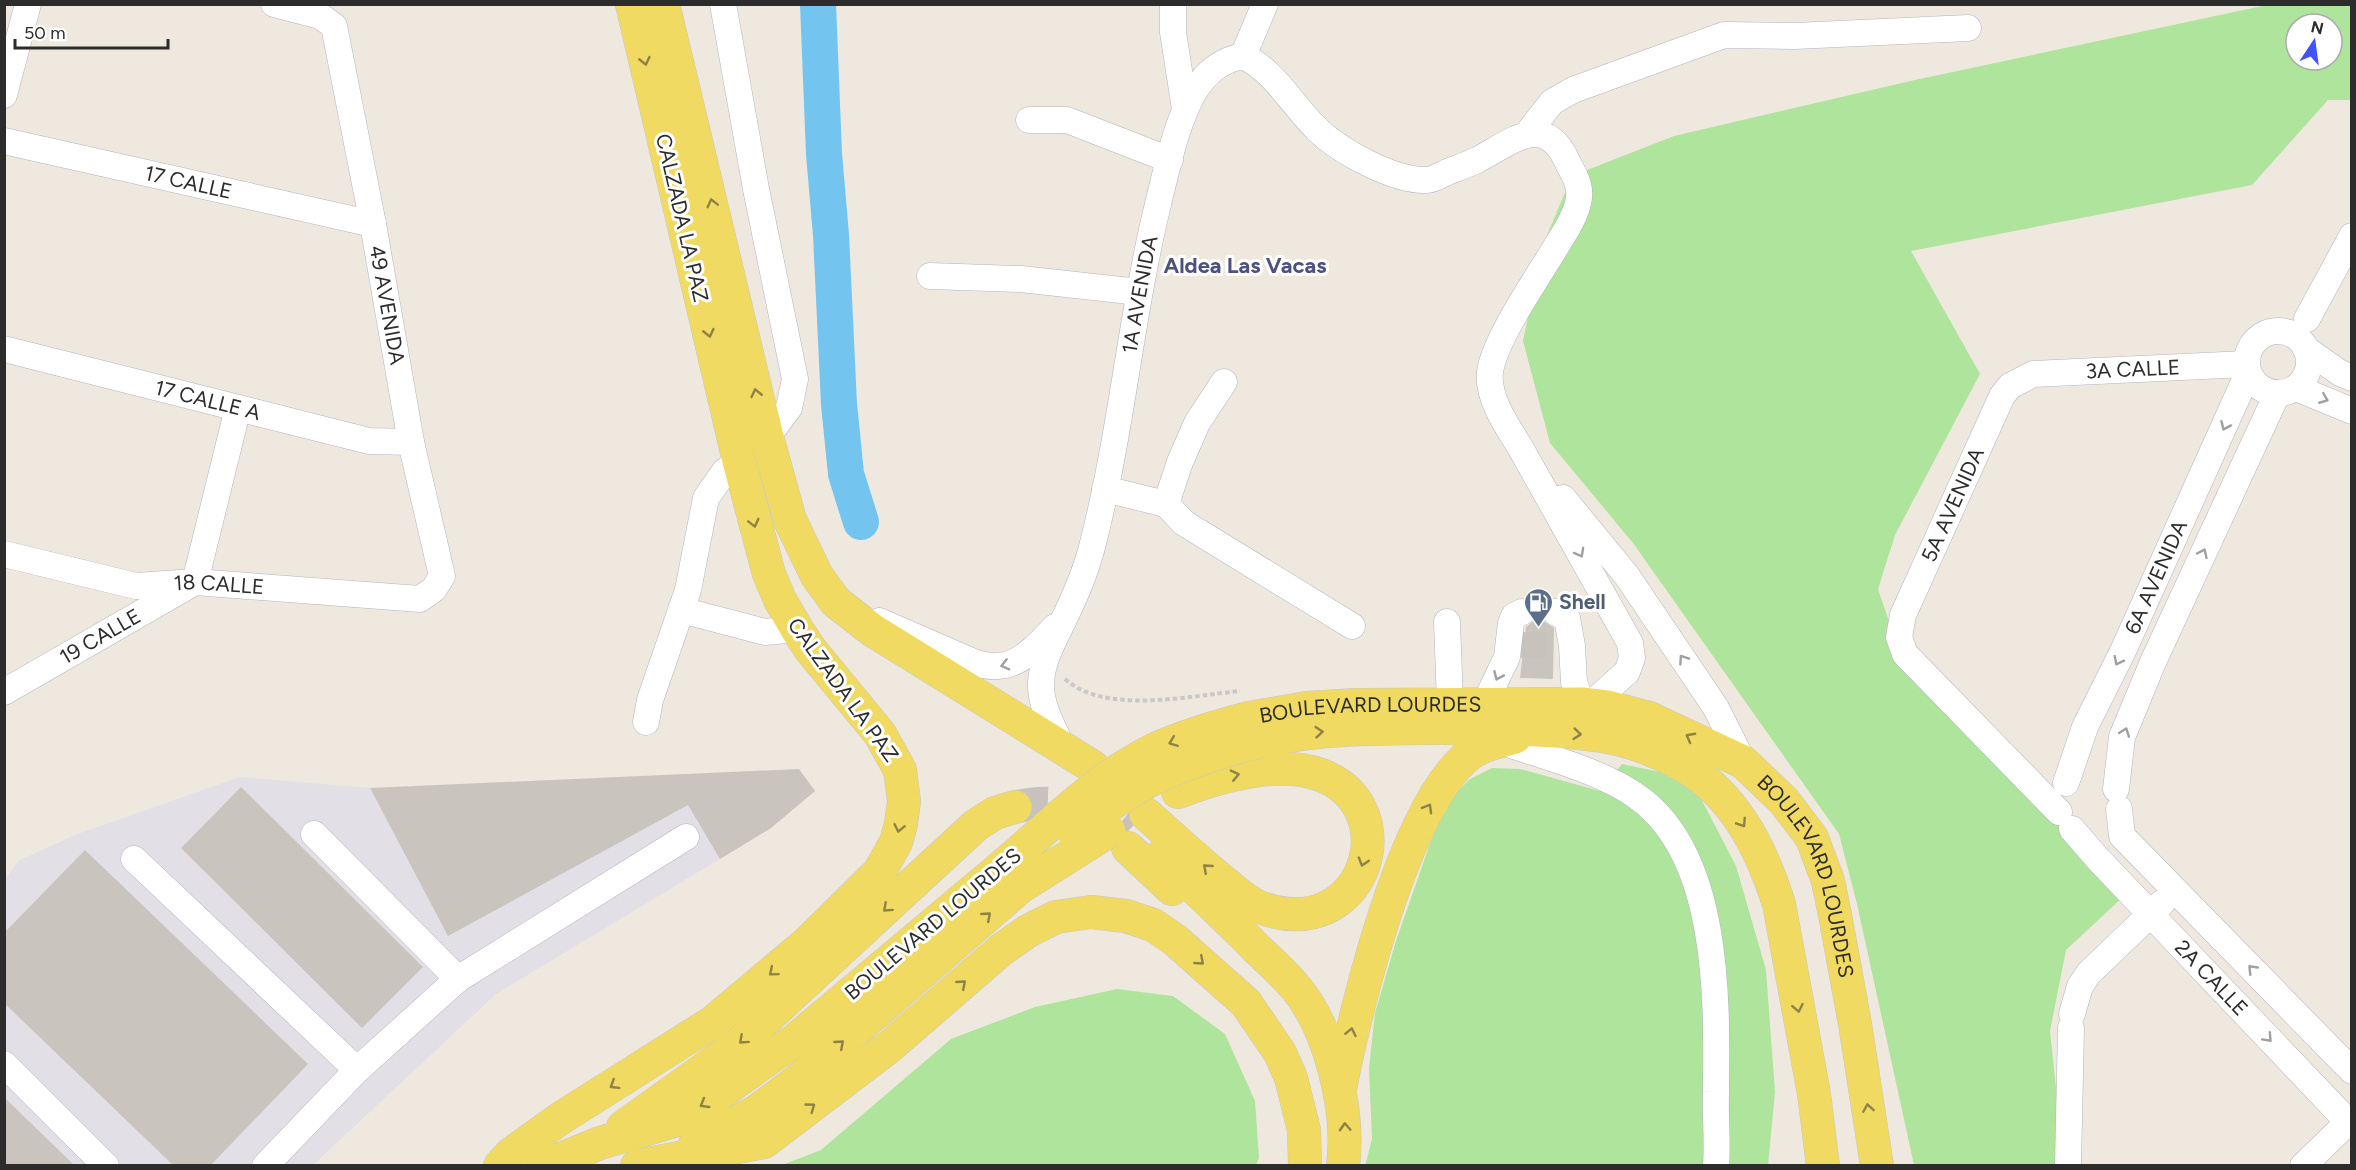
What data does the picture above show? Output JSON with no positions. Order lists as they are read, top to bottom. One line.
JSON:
{"streets":{"main road":["CALZADA LA PAZ","BOULEVARD LOURDES"],"street":["17 CALLE","1A AVENIDA","49 AVENIDA","3A CALLE","17 CALLE A","5A AVENIDA","6A AVENIDA","18 CALLE","19 CALLE","2A CALLE"]},"crossings":[["17 CALLE","49 AVENIDA"],["CALZADA LA PAZ","1A AVENIDA"],["49 AVENIDA","17 CALLE A"],["49 AVENIDA","18 CALLE"],["3A CALLE","5A AVENIDA"],["3A CALLE","6A AVENIDA"],["5A AVENIDA","2A CALLE"],["6A AVENIDA","2A CALLE"],["18 CALLE","19 CALLE"]],"districts":["Aldea Las Vacas"],"places":{"fuel station":["Shell"]},"scale_bar":"50 m","north":"top"}
